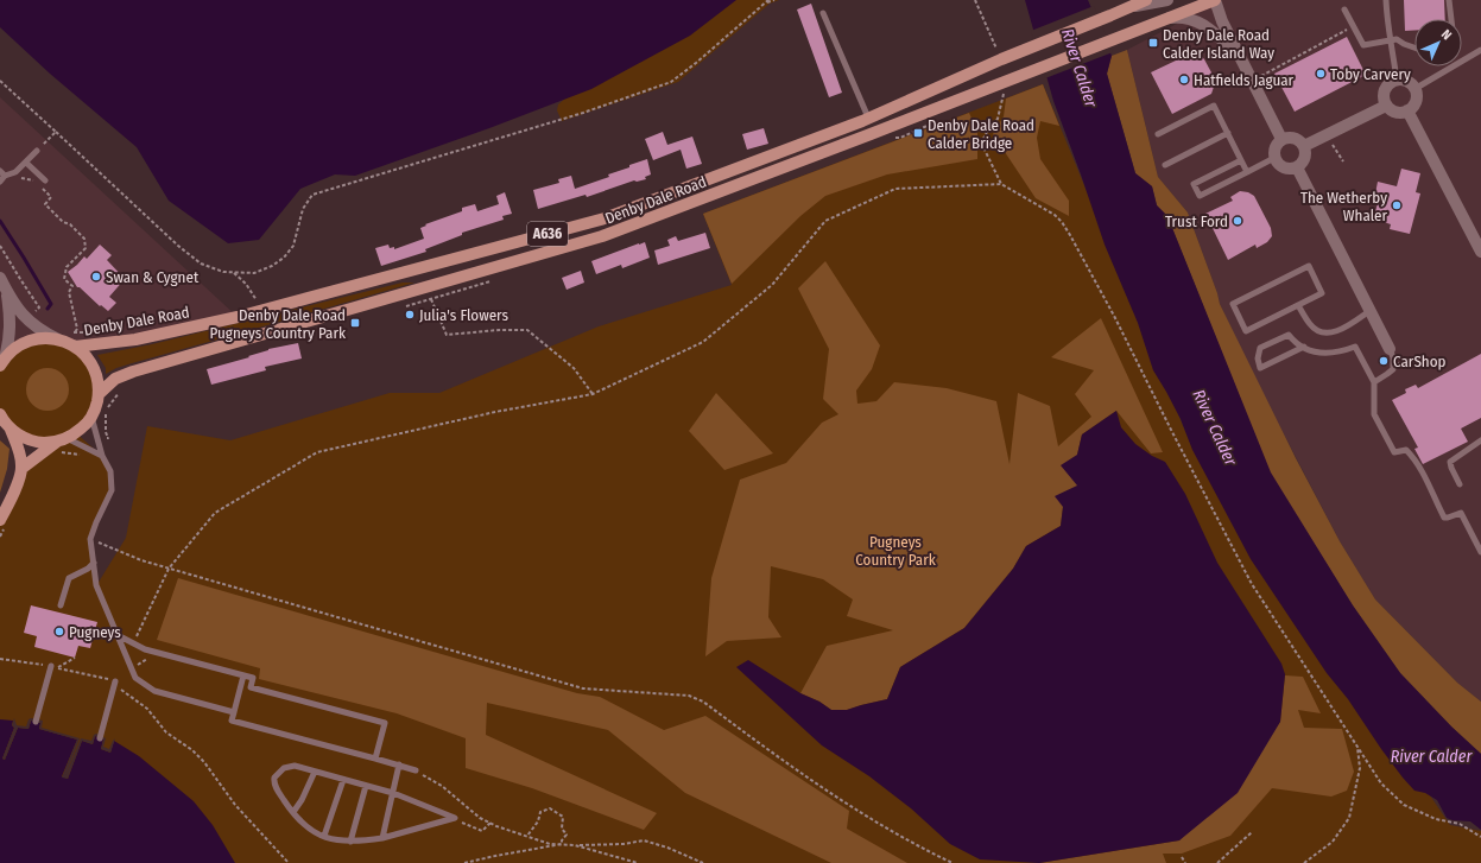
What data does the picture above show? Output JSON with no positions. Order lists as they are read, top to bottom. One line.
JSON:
{"streets":{"main road":["Denby Dale Road","A636"]},"water":["River Calder"],"parks":["Pugneys Country Park"],"places":{"transit":["Denby Dale Road Calder Island Way","Denby Dale Road Calder Bridge","Denby Dale Road Pugneys Country Park"],"other":["Toby Carvery","Hatfields Jaguar","The Wetherby Whaler","Trust Ford","Swan & Cygnet","Julia's Flowers","CarShop","Pugneys"]},"north":"top right"}
